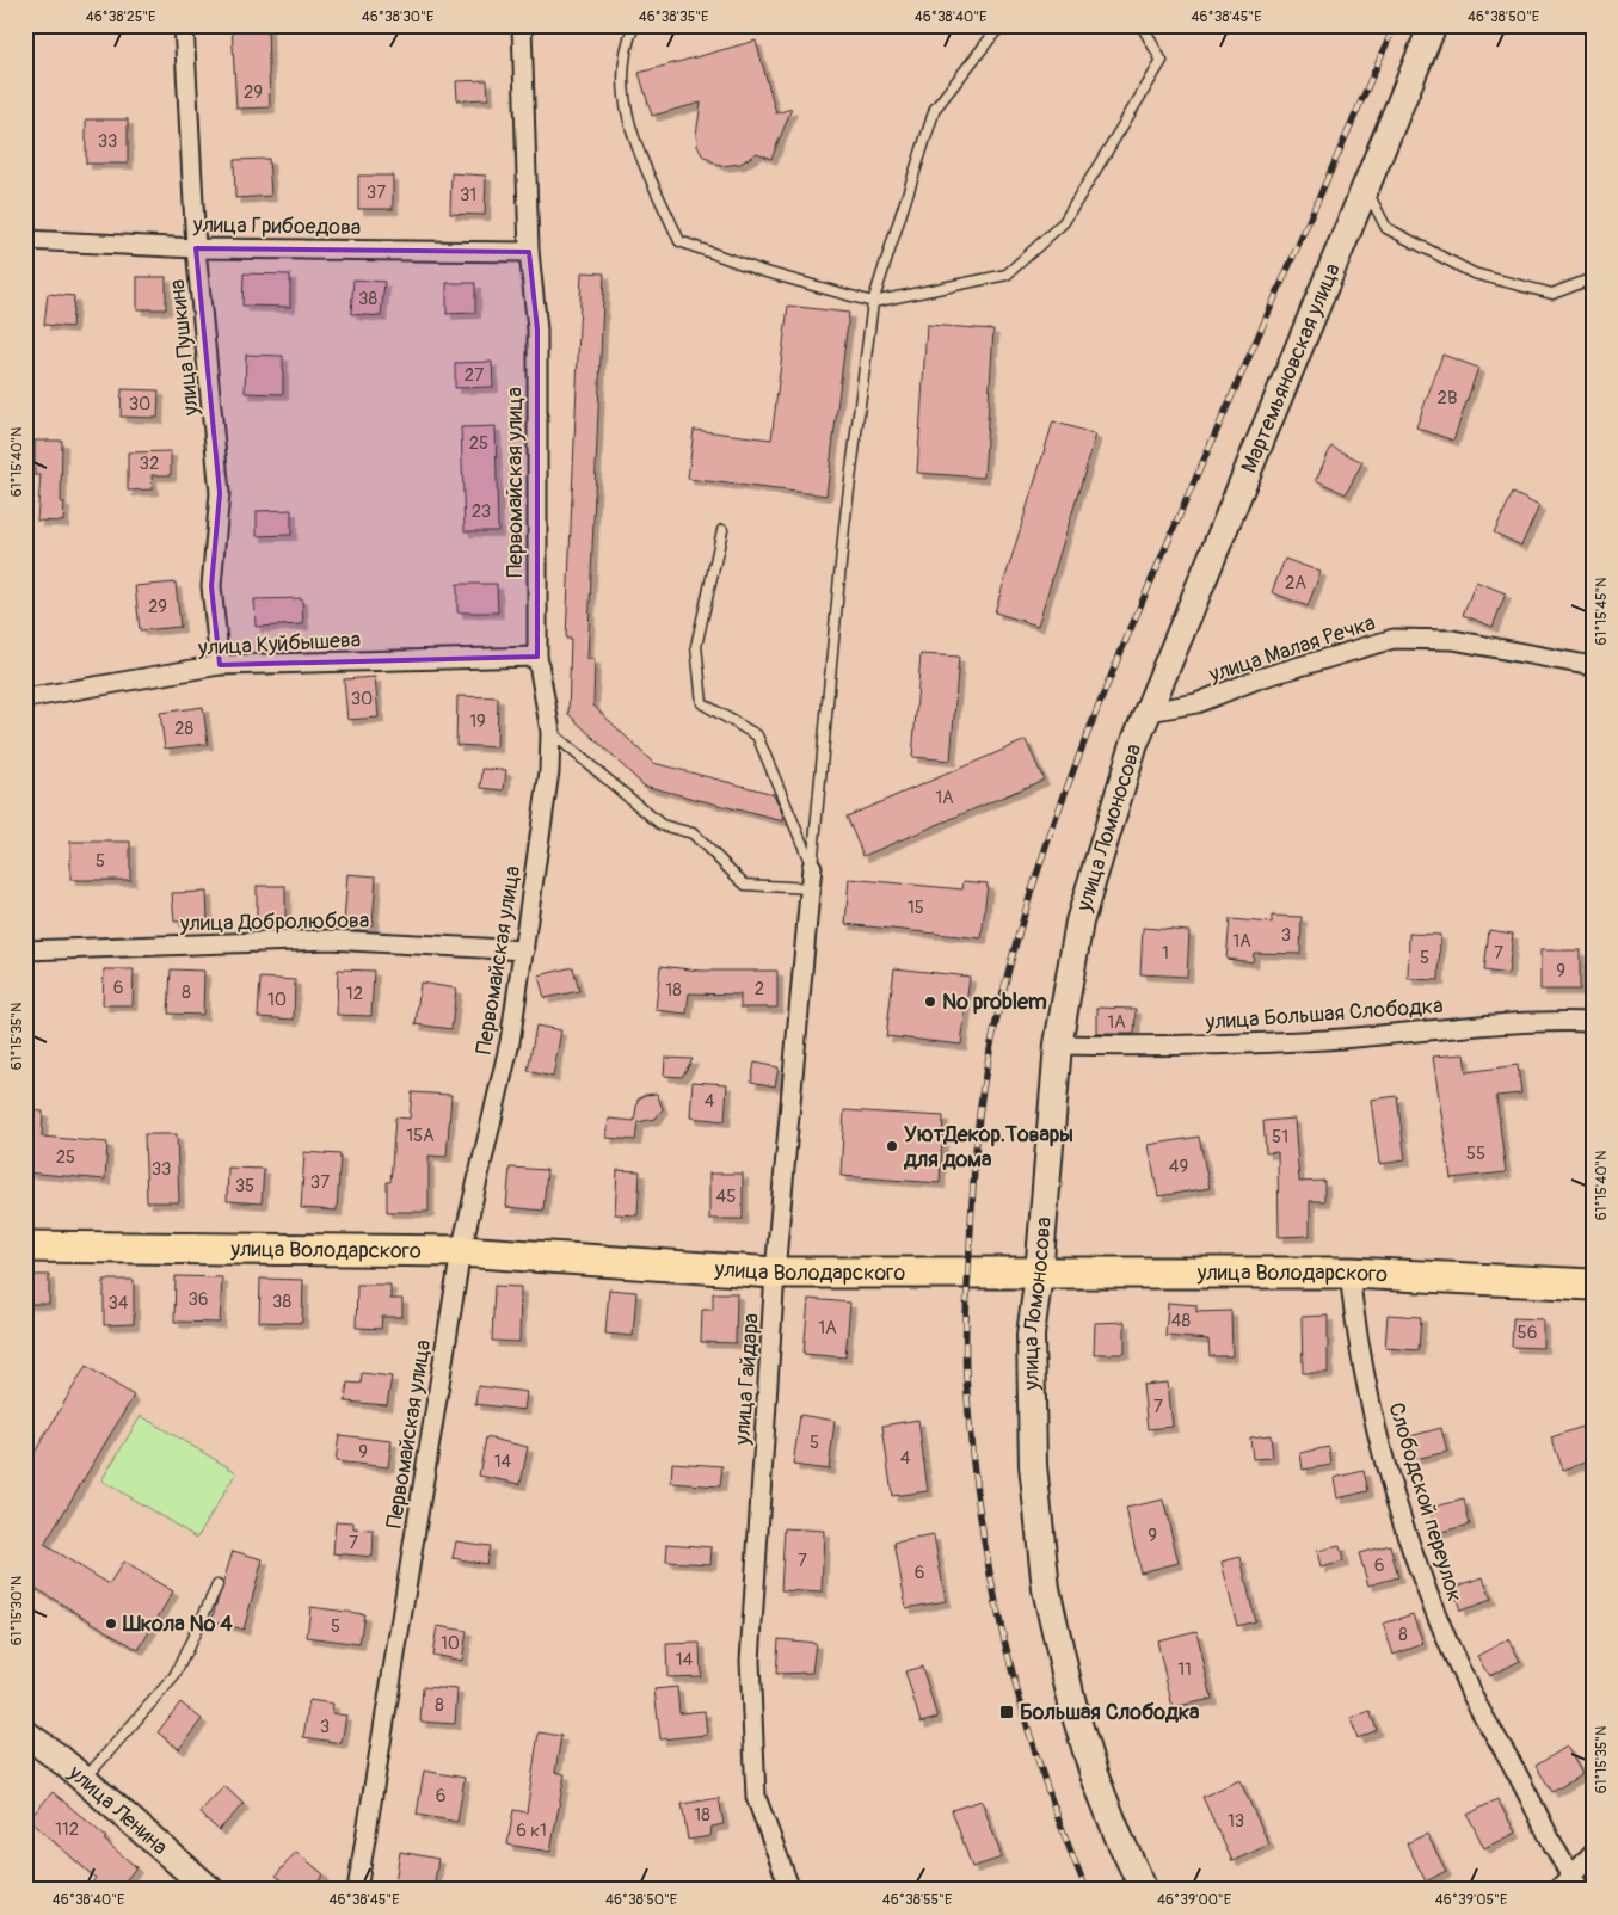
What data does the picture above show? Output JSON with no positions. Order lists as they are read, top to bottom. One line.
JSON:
{"streets":{"main road":["Мартемьяновская улица","улица Ломоносова","улица Володарского","улица Ленина"],"street":["улица Грибоедова","улица Пушкина","Первомайская улица","улица Куйбышева","улица Малая Речка","улица Добролюбова","улица Большая Слободка","улица Гайдара","Слободской переулок"]},"crossings":[["улица Грибоедова","улица Пушкина"],["улица Грибоедова","Первомайская улица"],["улица Пушкина","улица Куйбышева"],["Мартемьяновская улица","улица Малая Речка"],["Мартемьяновская улица","улица Ломоносова"],["Первомайская улица","улица Куйбышева"],["Первомайская улица","улица Добролюбова"],["Первомайская улица","улица Володарского"],["улица Малая Речка","улица Ломоносова"],["улица Ломоносова","улица Большая Слободка"],["улица Ломоносова","улица Володарского"],["улица Володарского","улица Гайдара"],["улица Володарского","Слободской переулок"]],"places":{"other":["No problem","УютДекор.Товары для дома","Школа № 4"],"transit":["Большая Слободка"]},"house_numbers":["29","33","37","31","38","27","2В","30","25","32","23","2А","29","30","19","28","1А","5","15","3","1А","1","7","5","9","6","2","18","8","12","10","1А","4","15А","51","55","25","49","33","37","35","45","36","38","34","48","1А","56","7","5","9","4","14","9","7","7","6","6","5","8","10","14","11","8","3","6","18","13","112","6 к1"],"coordinates":["46°38'25\"E","46°38'30\"E","46°38'35\"E","46°38'40\"E","46°38'45\"E","46°38'50\"E","61°15'40\"N","61°15'45\"N","61°15'35\"N","61°15'30\"N","46°38'55\"E","46°39'00\"E","46°39'05\"E"]}
